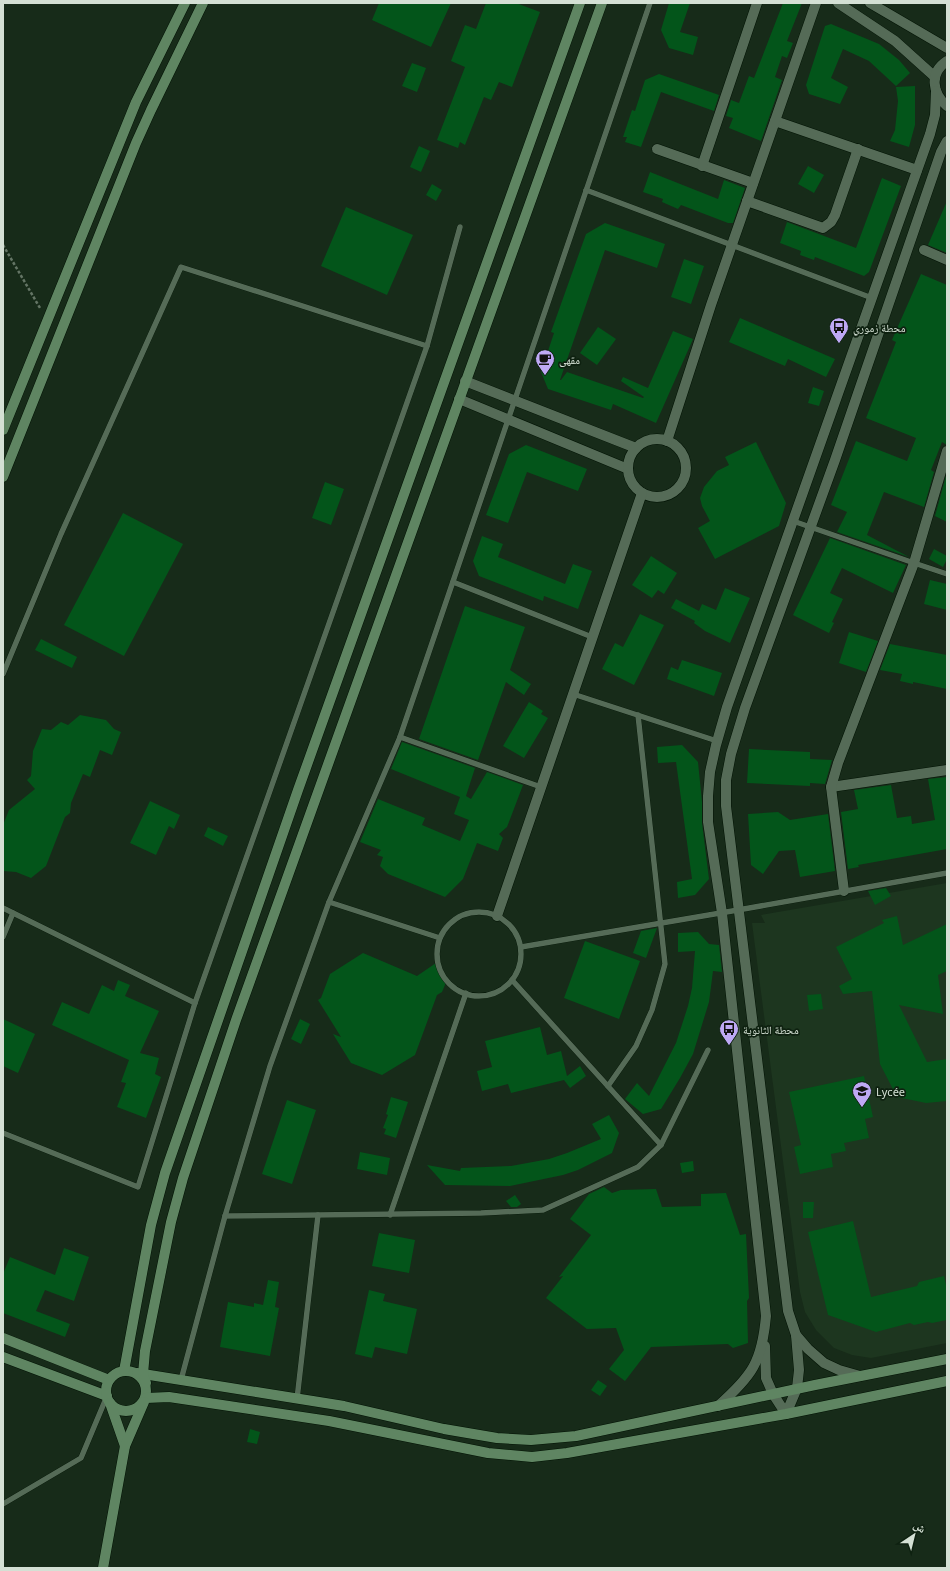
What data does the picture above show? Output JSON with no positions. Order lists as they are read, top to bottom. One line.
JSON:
{"places":{"bus stop":["محطة زموري","محطة الثانوية"],"cafe":["مقهى"],"school or university":["Lycée"]},"north":"top right"}
